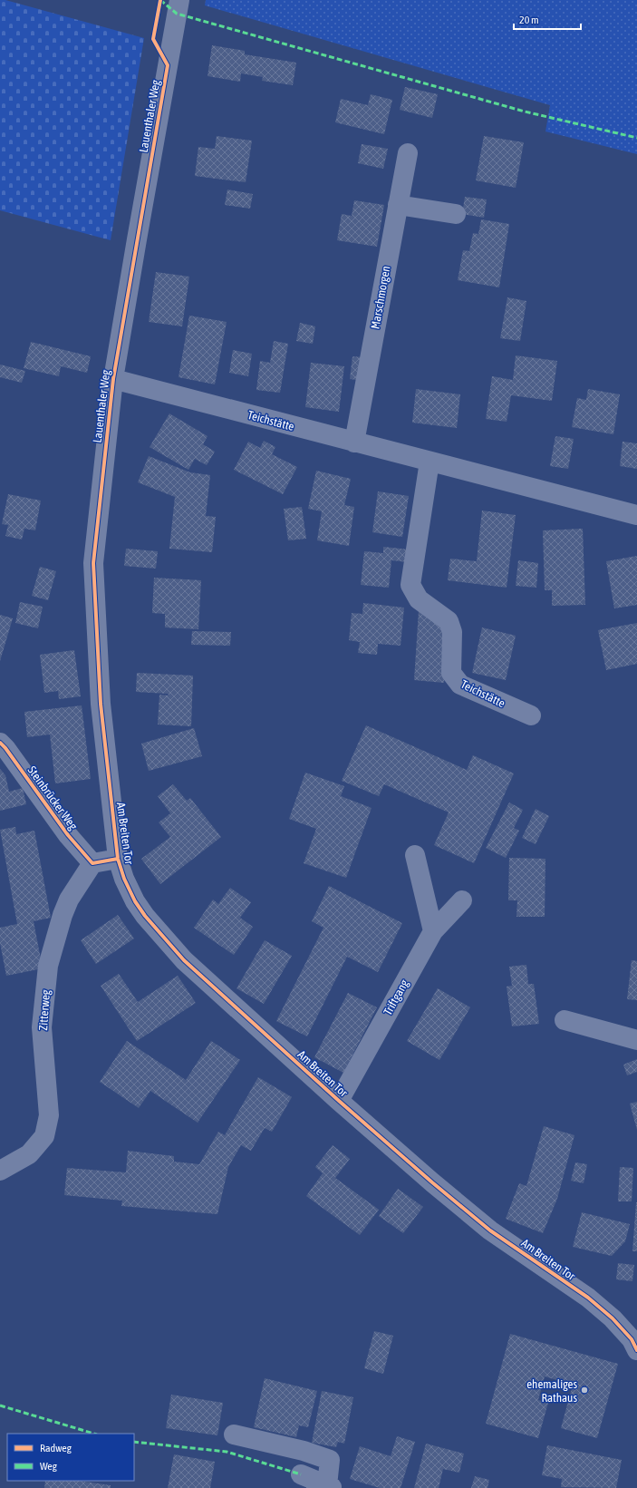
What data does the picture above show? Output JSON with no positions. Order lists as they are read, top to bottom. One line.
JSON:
{"streets":{"street":["Lauenthaler Weg","Marschmorgen","Teichstätte","Steinbrücker Weg","Am Breiten Tor","Triftgang","Zitterweg"]},"crossings":[["Lauenthaler Weg","Teichstätte"],["Lauenthaler Weg","Am Breiten Tor"],["Marschmorgen","Teichstätte"],["Steinbrücker Weg","Zitterweg"],["Am Breiten Tor","Triftgang"]],"places":["ehemaliges Rathaus"],"legend":["Radweg","Weg"],"scale_bar":"20 m"}
